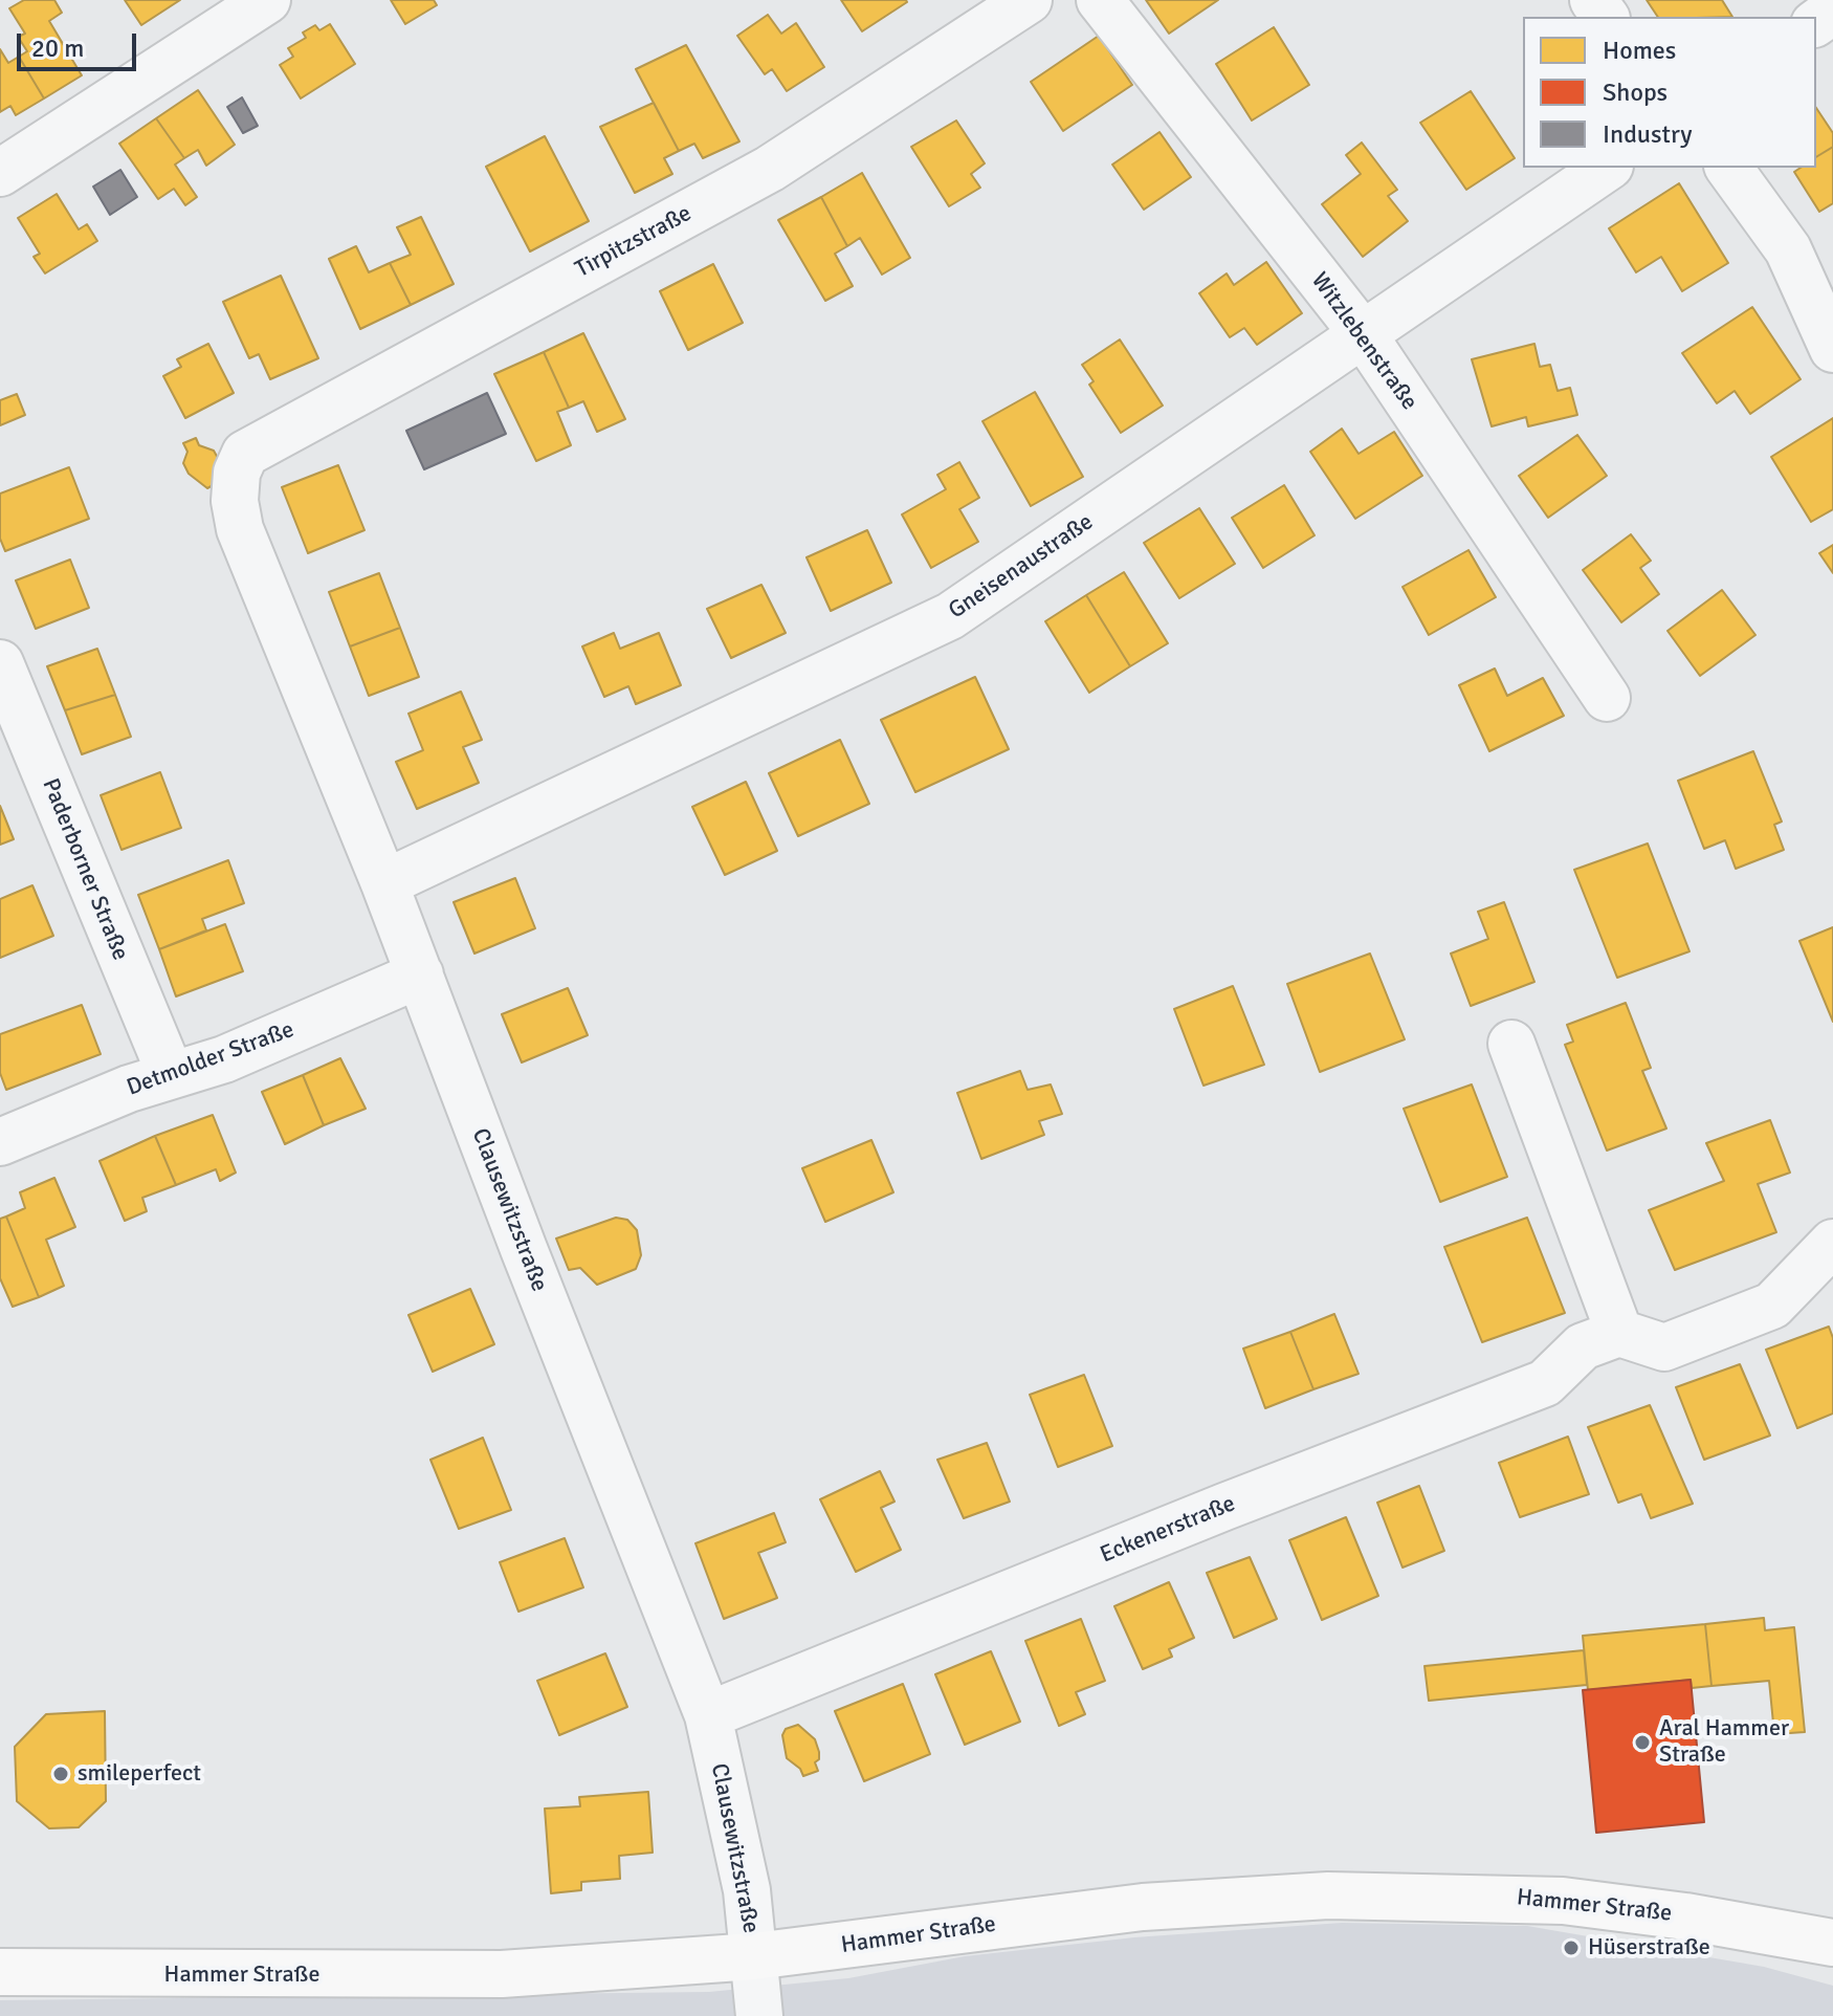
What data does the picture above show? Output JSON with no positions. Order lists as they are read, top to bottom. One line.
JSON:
{"streets":{"main road":["Hammer Straße"],"street":["Tirpitzstraße","Witzlebenstraße","Gneisenaustraße","Paderborner Straße","Detmolder Straße","Clausewitzstraße","Eckenerstraße"]},"crossings":[["Tirpitzstraße","Clausewitzstraße"],["Witzlebenstraße","Gneisenaustraße"],["Gneisenaustraße","Clausewitzstraße"],["Paderborner Straße","Detmolder Straße"],["Detmolder Straße","Clausewitzstraße"],["Clausewitzstraße","Eckenerstraße"],["Clausewitzstraße","Hammer Straße"]],"places":["Aral Hammer Straße","smileperfect","Hüserstraße"],"legend":["Homes","Shops","Industry"],"scale_bar":"20 m"}
